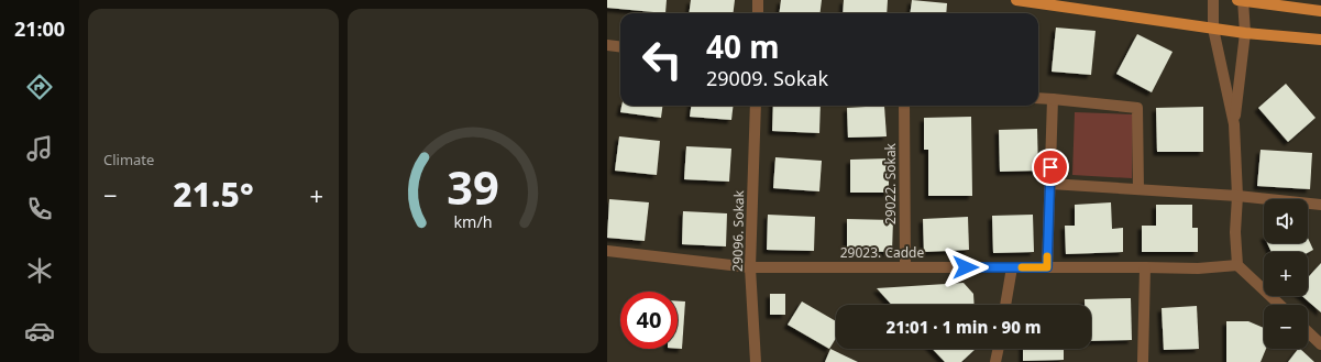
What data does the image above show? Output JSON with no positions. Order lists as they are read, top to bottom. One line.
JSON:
{"streets":{"street":["29022. Sokak","29096. Sokak","29023. Cadde"]},"crossings":[["29022. Sokak","29023. Cadde"],["29096. Sokak","29023. Cadde"]],"page":{"tabs":"21:00","tile":"Climate","turn":["40 m","29009. Sokak"],"heat":["−","21.5°","+"],"map_buttons":["+","−"],"limit":"40","trip":"21:01 · 1 min · 90 m","gauge":["39","km/h"]}}
